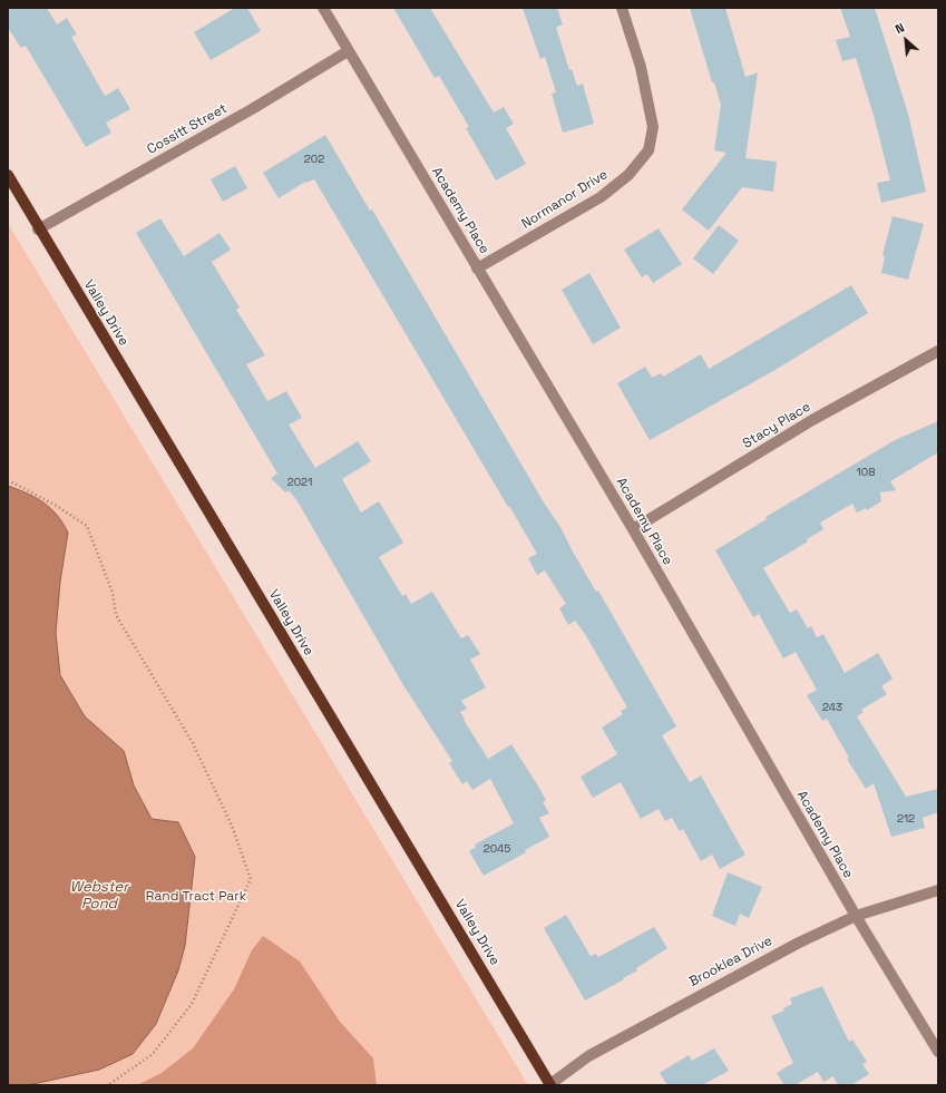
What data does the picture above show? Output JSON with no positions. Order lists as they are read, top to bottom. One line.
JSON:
{"streets":{"main road":["Valley Drive"],"street":["Cossitt Street","Normanor Drive","Academy Place","Stacy Place","Brooklea Drive"]},"crossings":[["Cossitt Street","Academy Place"],["Cossitt Street","Valley Drive"],["Normanor Drive","Academy Place"],["Academy Place","Stacy Place"],["Academy Place","Brooklea Drive"],["Valley Drive","Brooklea Drive"]],"water":["Webster Pond"],"parks":["Rand Tract Park"],"house_numbers":["202","108","2021","243","212","2045"],"north":"top left"}
